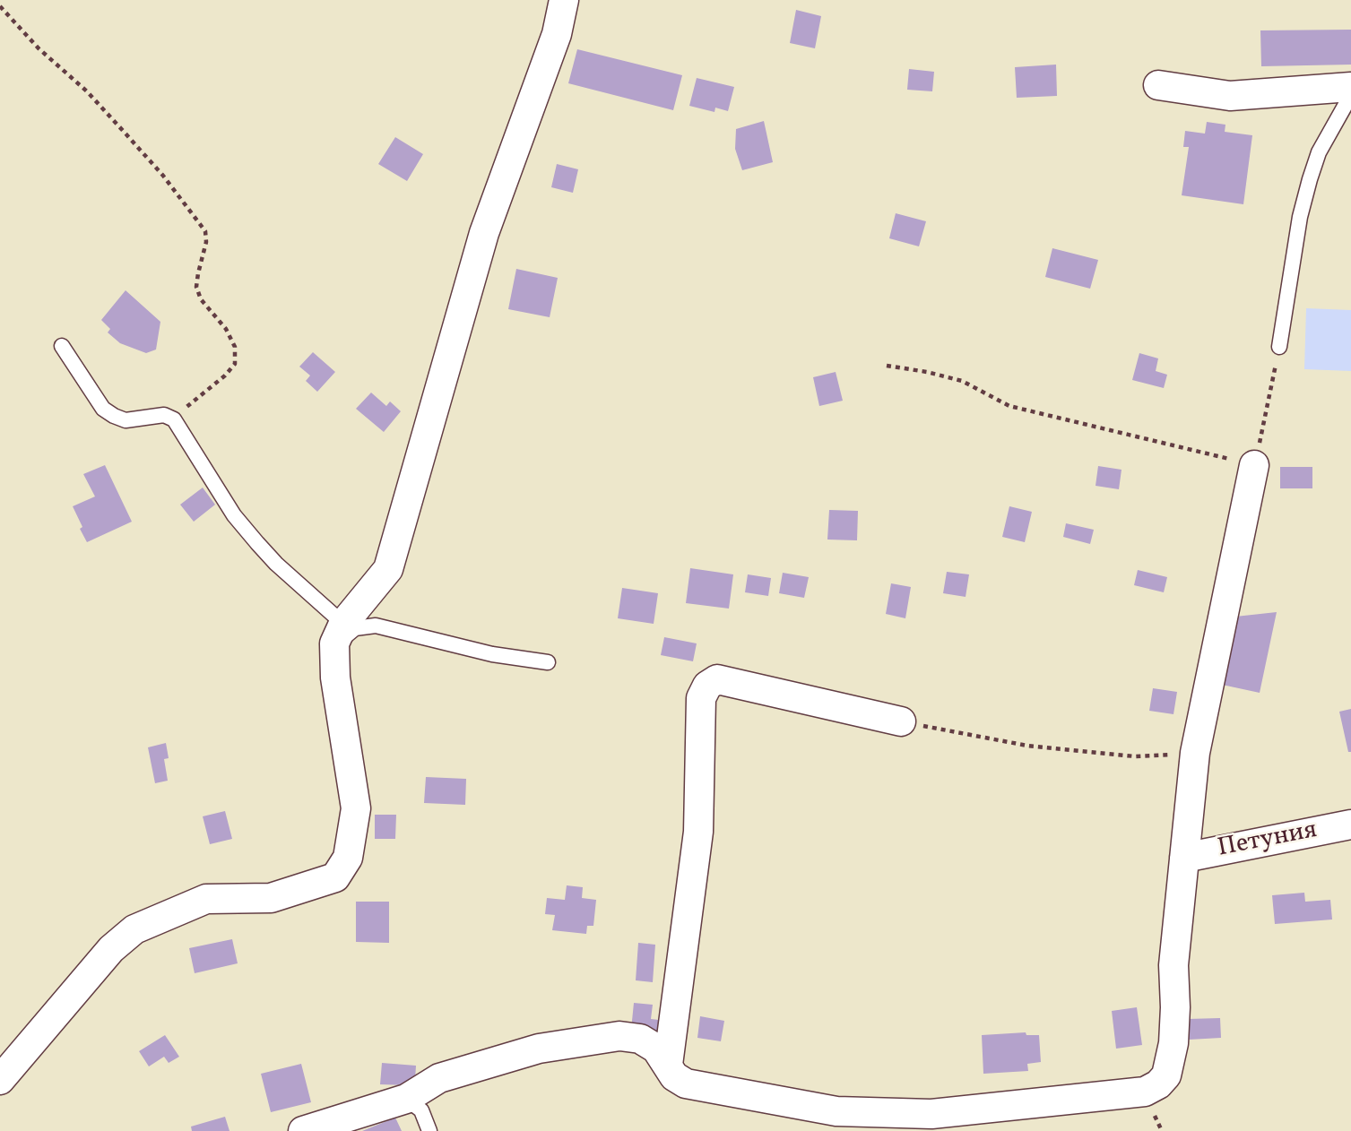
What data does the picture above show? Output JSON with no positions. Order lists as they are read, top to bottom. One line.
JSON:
{"streets":{"street":["Петуния"]}}
